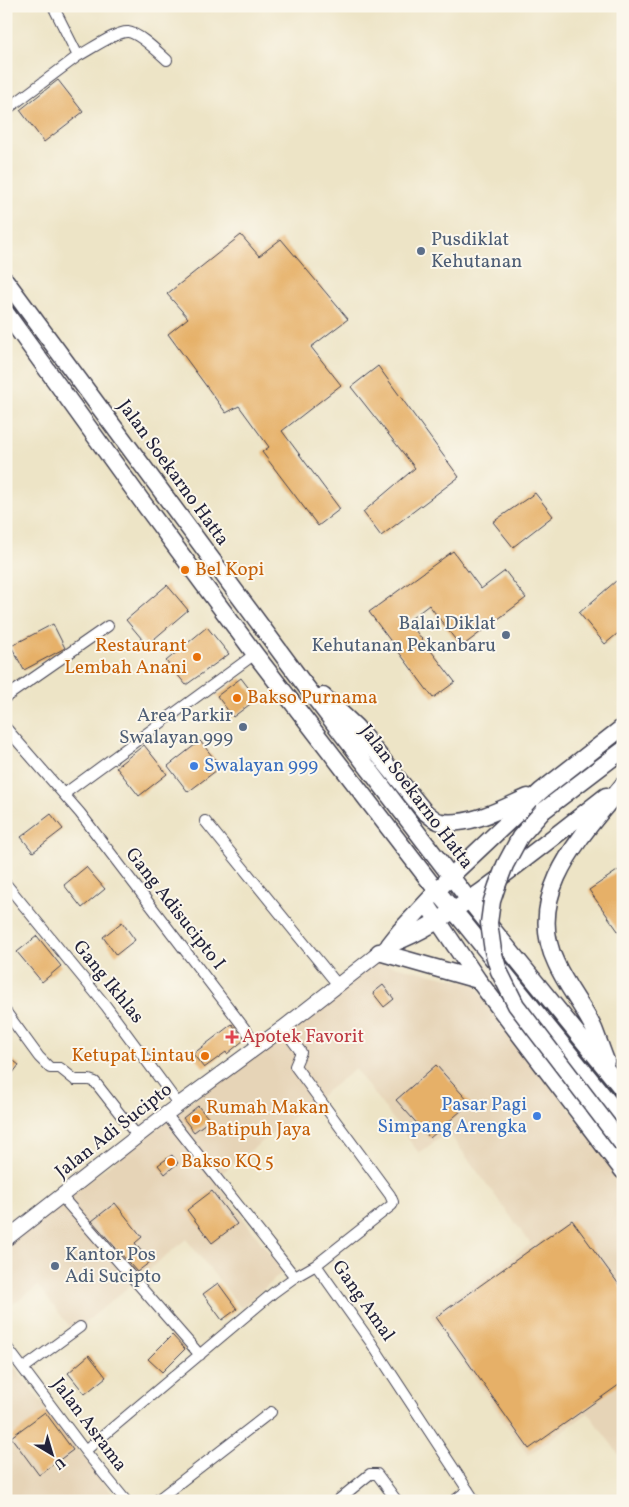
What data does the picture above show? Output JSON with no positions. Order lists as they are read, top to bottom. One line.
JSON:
{"streets":{"main road":["Jalan Soekarno Hatta","Jalan Adi Sucipto"],"street":["Gang Adisucipto I","Gang Ikhlas","Gang Amal","Jalan Asrama"]},"crossings":[["Jalan Soekarno Hatta","Jalan Adi Sucipto"],["Gang Adisucipto I","Jalan Adi Sucipto"],["Gang Ikhlas","Jalan Adi Sucipto"],["Gang Amal","Jalan Asrama"]],"places":{"other":["Pusdiklat Kehutanan","Bel Kopi","Balai Diklat Kehutanan Pekanbaru","Restaurant Lembah Anani","Bakso Purnama","Area Parkir Swalayan 999","Swalayan 999","Ketupat Lintau","Pasar Pagi Simpang Arengka","Rumah Makan Batipuh Jaya","Bakso KQ 5","Kantor Pos Adi Sucipto"],"health":["Apotek Favorit"]},"north":"bottom right"}
